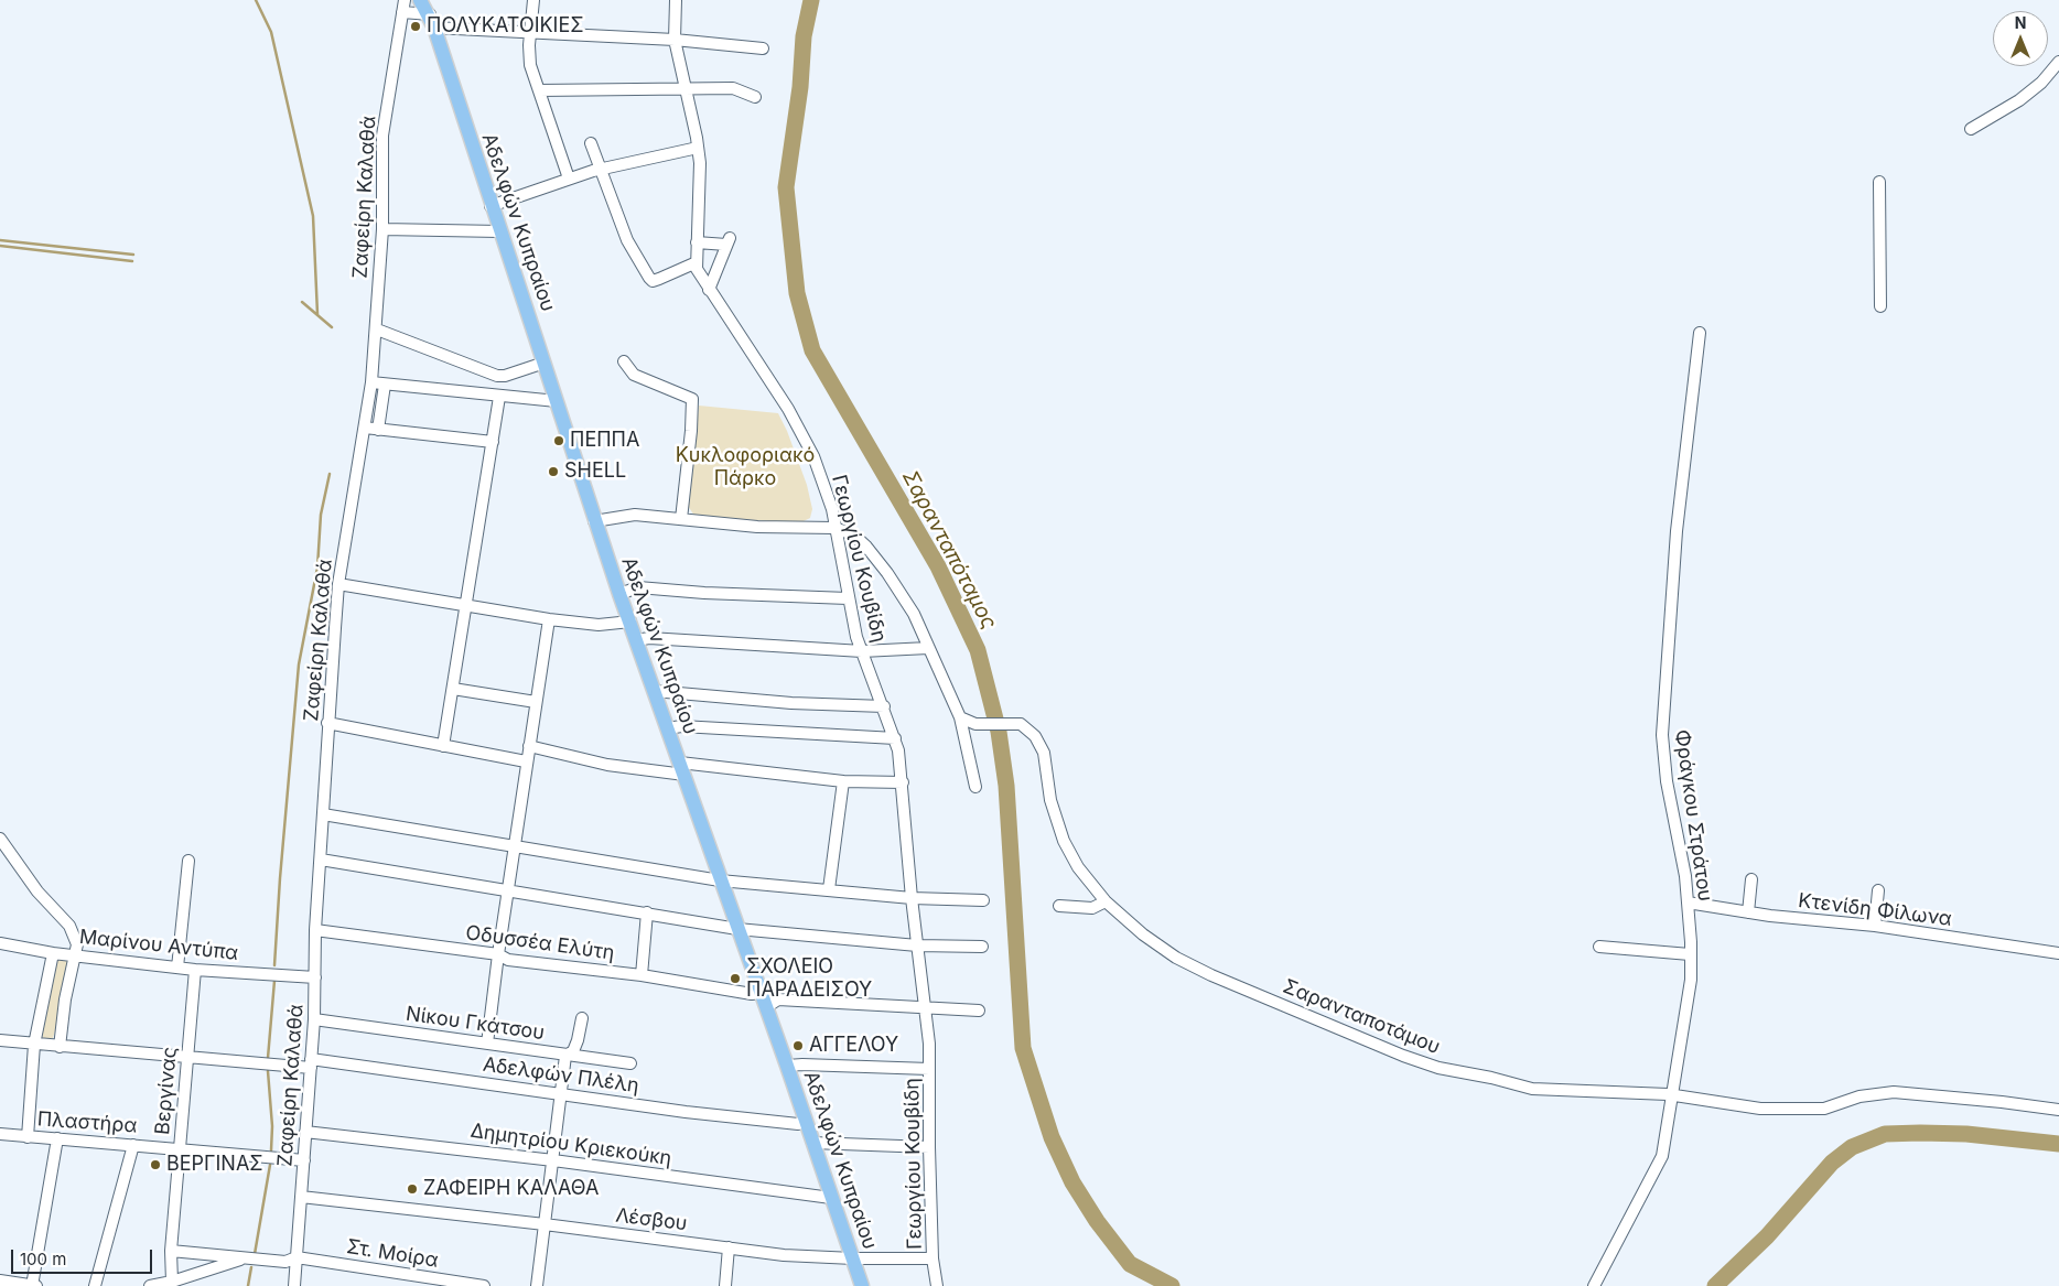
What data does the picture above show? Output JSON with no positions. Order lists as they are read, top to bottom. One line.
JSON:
{"streets":{"main road":["Αδελφών Κυπραίου"],"street":["Ζαφείρη Καλαθά","Γεωργίου Κουβίδη","Φράγκου Στράτου","Κτενίδη Φίλωνα","Οδυσσέα Ελύτη","Μαρίνου Αντύπα","Σαρανταποτάμου","Νίκου Γκάτσου","Αδελφών Πλέλη","Βεργίνας","Πλαστήρα","Δημητρίου Κριεκούκη","Λέσβου","Στ. Μοίρα"]},"crossings":[["Ζαφείρη Καλαθά","Οδυσσέα Ελύτη"],["Ζαφείρη Καλαθά","Μαρίνου Αντύπα"],["Ζαφείρη Καλαθά","Νίκου Γκάτσου"],["Ζαφείρη Καλαθά","Αδελφών Πλέλη"],["Ζαφείρη Καλαθά","Πλαστήρα"],["Ζαφείρη Καλαθά","Δημητρίου Κριεκούκη"],["Ζαφείρη Καλαθά","Λέσβου"],["Ζαφείρη Καλαθά","Στ. Μοίρα"],["Αδελφών Κυπραίου","Οδυσσέα Ελύτη"],["Αδελφών Κυπραίου","Αδελφών Πλέλη"],["Αδελφών Κυπραίου","Δημητρίου Κριεκούκη"],["Αδελφών Κυπραίου","Λέσβου"],["Γεωργίου Κουβίδη","Λέσβου"],["Φράγκου Στράτου","Κτενίδη Φίλωνα"],["Φράγκου Στράτου","Σαρανταποτάμου"],["Μαρίνου Αντύπα","Βεργίνας"],["Αδελφών Πλέλη","Βεργίνας"],["Βεργίνας","Πλαστήρα"],["Βεργίνας","Στ. Μοίρα"]],"water":["Σαρανταπόταμος"],"parks":["Κυκλοφοριακό Πάρκο"],"places":["ΠΟΛΥΚΑΤΟΙΚΙΕΣ","ΠΕΠΠΑ","SHELL","ΣΧΟΛΕΙΟ ΠΑΡΑΔΕΙΣΟΥ","ΑΓΓΕΛΟΥ","ΒΕΡΓΙΝΑΣ","ΖΑΦΕΙΡΗ ΚΑΛΑΘΑ"],"scale_bar":"100 m","north":"top"}
